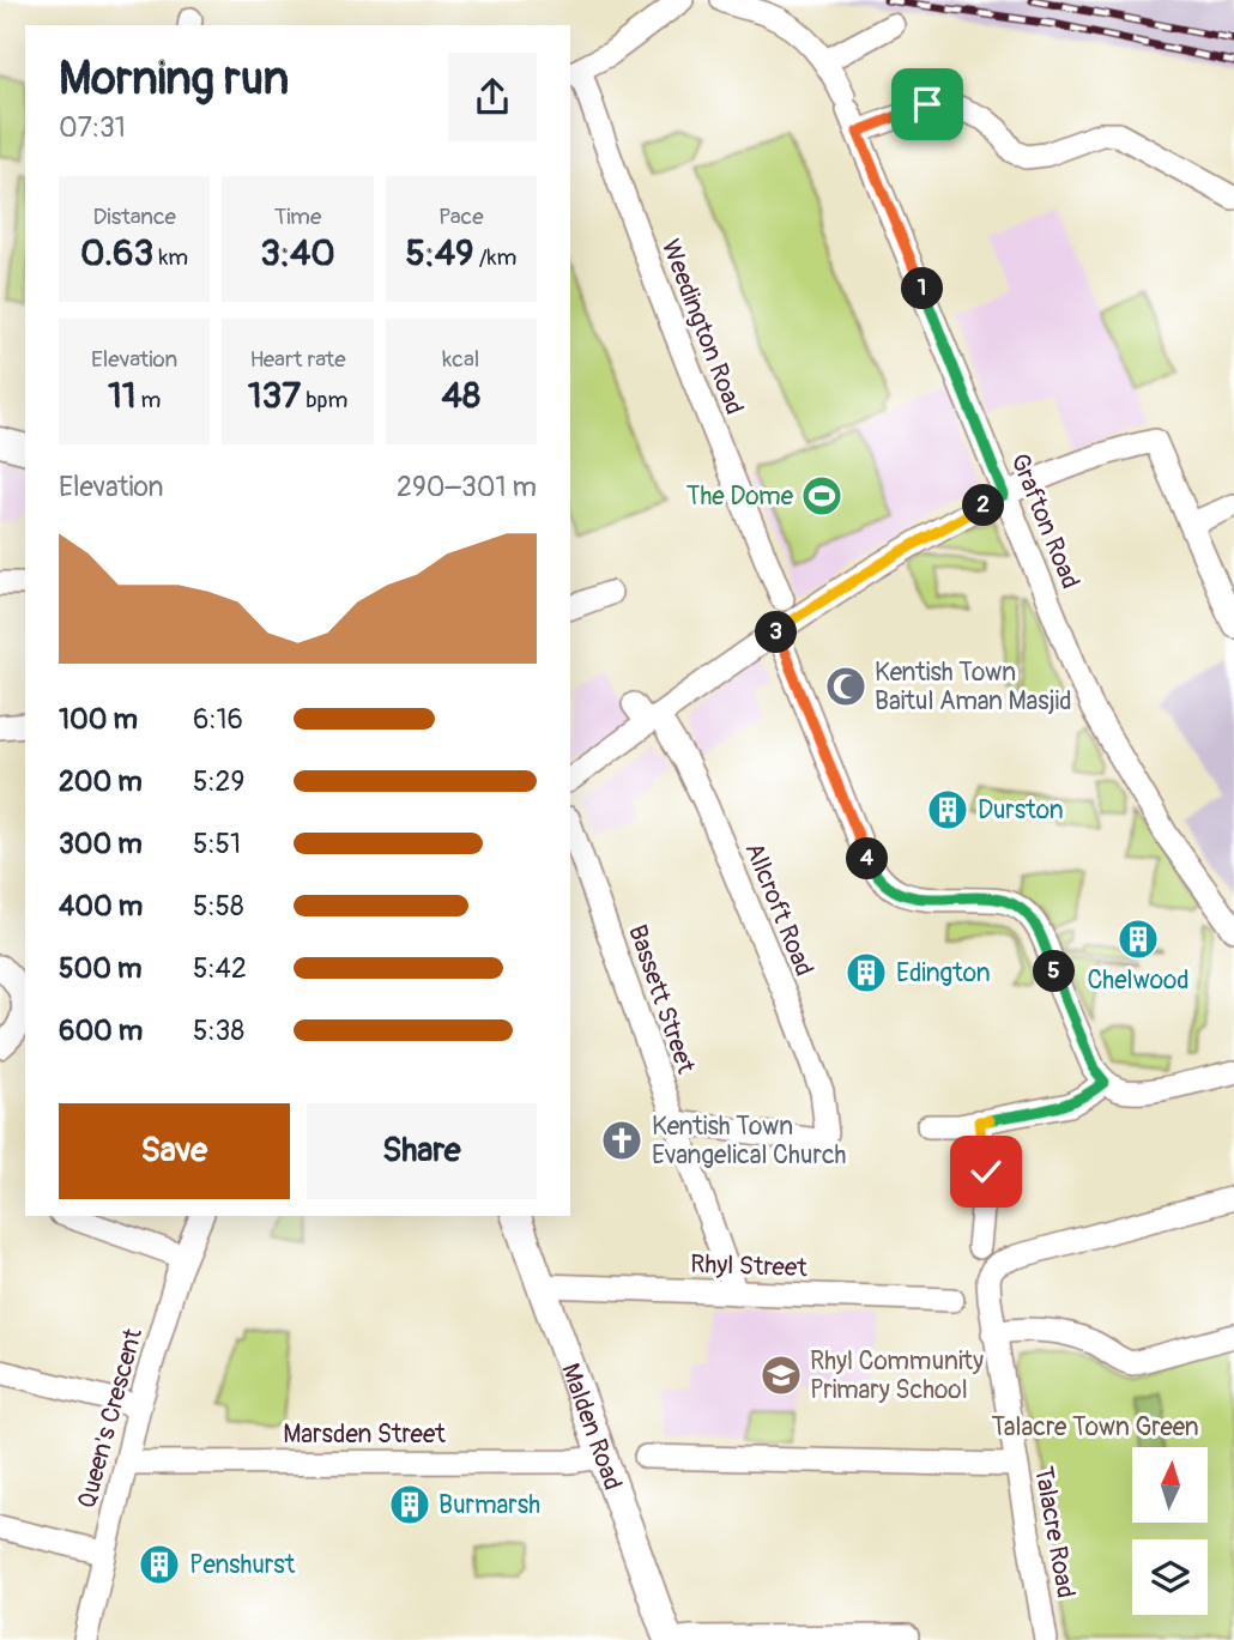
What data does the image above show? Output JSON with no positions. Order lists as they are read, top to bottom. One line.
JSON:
{"streets":{"main road":["Malden Road"],"street":["Weedington Road","Grafton Road","Allcroft Road","Bassett Street","Rhyl Street","Queen's Crescent","Marsden Street","Talacre Road"]},"crossings":[["Allcroft Road","Bassett Street"],["Bassett Street","Rhyl Street"],["Rhyl Street","Malden Road"],["Queen's Crescent","Marsden Street"],["Malden Road","Marsden Street"]],"parks":["Talacre Town Green"],"places":{"sports":["The Dome"],"mosque":["Kentish Town Baitul Aman Masjid"],"building":["Durston","Chelwood","Edington","Burmarsh","Penshurst"],"church":["Kentish Town Evangelical Church"],"school or university":["Rhyl Community Primary School"]},"north":"top","page":{"heading":["Morning run","07:31"],"stats":[["Distance","0.63 km"],["Time","3:40"],["Pace","5:49 /km"],["Elevation","11 m"],["Heart rate","137 bpm"],["kcal","48"]],"pins":["1","2","3","4","5"],"chart":["Elevation","290–301 m"],"list":[{"name":"100 m","note":"6:16"},{"name":"200 m","note":"5:29"},{"name":"300 m","note":"5:51"},{"name":"400 m","note":"5:58"},{"name":"500 m","note":"5:42"},{"name":"600 m","note":"5:38"}],"buttons":["Save","Share"]}}
